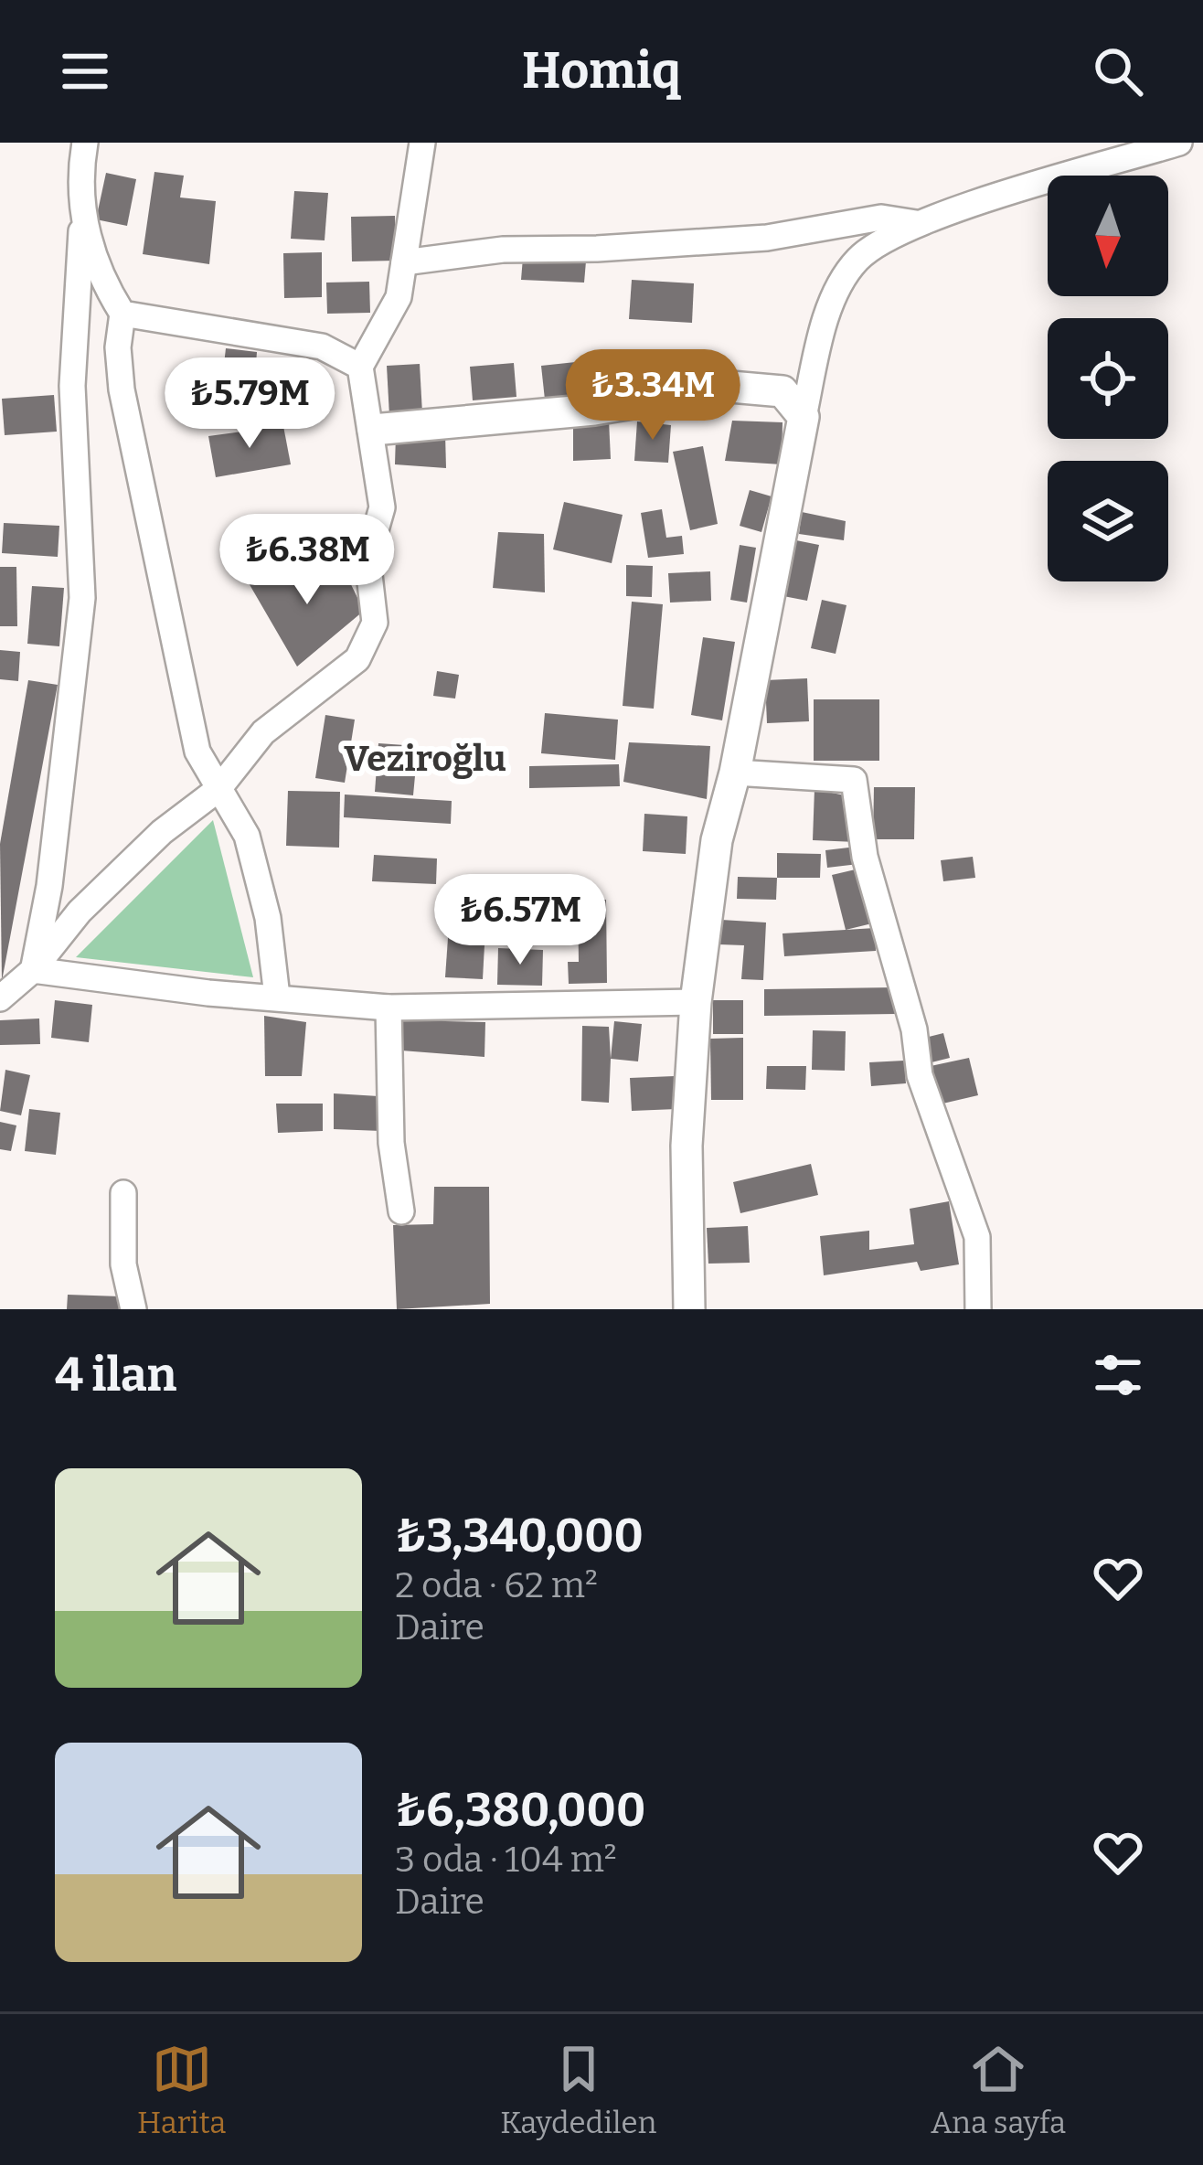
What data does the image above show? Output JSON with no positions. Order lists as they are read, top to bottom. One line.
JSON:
{"districts":["Veziroğlu"],"north":"bottom","page":{"header":"Homiq","price":["₺3.34M","₺5.79M","₺6.38M","₺6.57M"],"heading":"4 ilan","list":[{"name":"₺3,340,000","note":"2 oda · 62 m² · Daire"},{"name":"₺6,380,000","note":"3 oda · 104 m² · Daire"}],"tabs":["Harita","Kaydedilen","Ana sayfa"]}}
